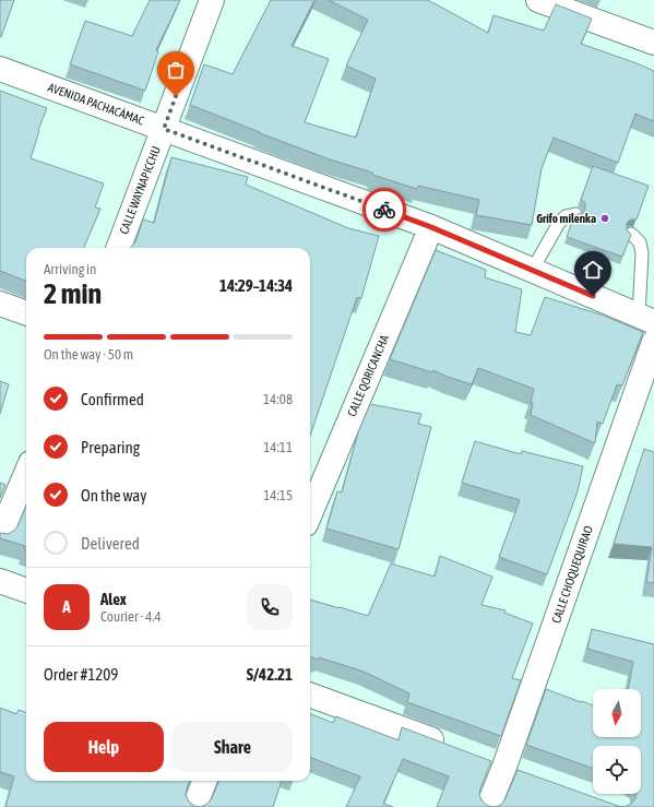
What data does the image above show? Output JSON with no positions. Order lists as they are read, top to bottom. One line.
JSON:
{"streets":{"street":["AVENIDA PACHACÁMAC","CALLE WAYNAPICCHU","CALLE QORICANCHA","CALLE CHOQUEQUIRAO"]},"crossings":[["AVENIDA PACHACÁMAC","CALLE WAYNAPICCHU"],["AVENIDA PACHACÁMAC","CALLE QORICANCHA"]],"places":["Grifo milenka"],"north":"bottom","page":{"heading":["2 min","Arriving in","14:29–14:34"],"panel":["Alex","Courier · 4.4","Order #1209","S/42.21"],"bar":"On the way · 50 m","list":[["Confirmed","14:08"],["Preparing","14:11"],["On the way","14:15"],"Delivered"],"round":"A","buttons":["Help","Share"]}}
